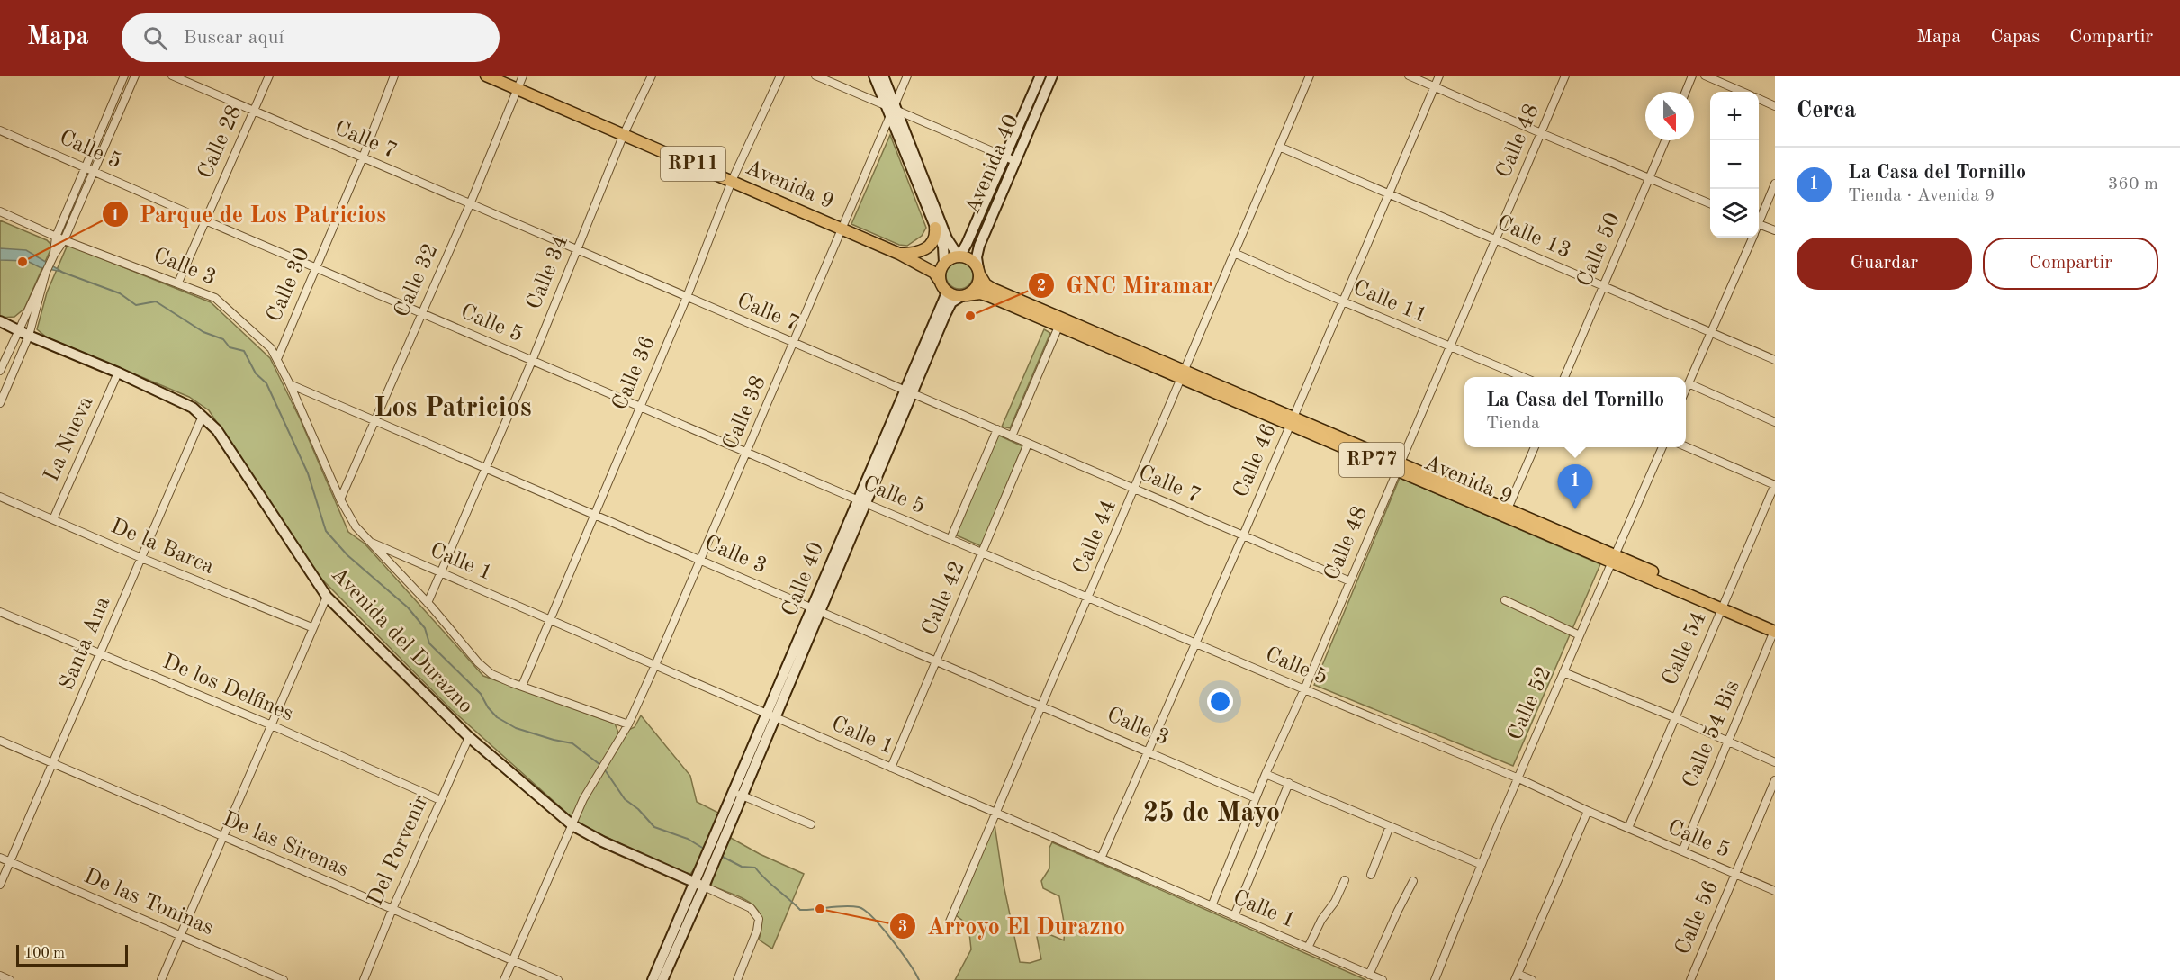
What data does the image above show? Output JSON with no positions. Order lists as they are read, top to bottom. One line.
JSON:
{"streets":{"main road":["RP11","Avenida 40","Avenida 9","RP77","Calle 40","Avenida del Durazno"],"street":["Calle 7","Calle 48","Calle 28","Calle 5","Calle 13","Calle 50","Calle 3","Calle 34","Calle 32","Calle 30","Calle 11","Calle 36","Calle 38","La Nueva","Calle 46","Calle 44","De la Barca","Calle 1","Calle 42","Santa Ana","Calle 54","De los Delfines","Calle 52","Calle 54 Bis","De las Sirenas","Del Porvenir","De las Toninas","Calle 56"]},"crossings":[["Calle 7","Calle 48"],["Calle 7","Calle 28"],["Calle 7","Calle 34"],["Calle 7","Calle 32"],["Calle 7","Calle 30"],["Calle 7","Calle 36"],["Calle 7","Calle 38"],["Calle 7","Calle 46"],["Calle 7","Calle 44"],["Calle 7","Calle 40"],["Calle 7","Calle 42"],["Calle 48","Calle 5"],["Calle 48","Avenida 9"],["Calle 48","Calle 13"],["Calle 48","Calle 3"],["Calle 48","Calle 11"],["Calle 48","Calle 1"],["Calle 28","Calle 5"],["Calle 28","Calle 3"],["Calle 5","Calle 34"],["Calle 5","Calle 32"],["Calle 5","Calle 30"],["Calle 5","Calle 36"],["Calle 5","Calle 38"],["Calle 5","Calle 46"],["Calle 5","Calle 44"],["Calle 5","Calle 40"],["Calle 5","Calle 42"],["Calle 5","Calle 54"],["Calle 5","Calle 52"],["Calle 5","Calle 54 Bis"],["Calle 5","Calle 56"],["RP11","Avenida 40"],["RP11","Avenida 9"],["RP11","Calle 40"],["Avenida 40","Avenida 9"],["Avenida 40","Calle 40"],["Avenida 9","Calle 34"],["Avenida 9","Calle 32"],["Avenida 9","Calle 36"],["Avenida 9","Calle 38"],["Avenida 9","Calle 46"],["Avenida 9","Calle 44"],["Avenida 9","Calle 40"],["Avenida 9","Calle 54"],["Avenida 9","Calle 52"],["Avenida 9","Calle 54 Bis"],["Calle 13","Calle 50"],["Calle 13","Calle 46"],["Calle 13","Calle 44"],["Calle 3","Calle 34"],["Calle 3","Calle 32"],["Calle 3","Calle 30"],["Calle 3","Calle 36"],["Calle 3","Calle 38"],["Calle 3","Calle 46"],["Calle 3","Calle 44"],["Calle 3","Calle 1"],["Calle 3","Calle 40"],["Calle 3","Calle 42"],["Calle 34","Calle 1"],["Calle 32","Calle 1"],["Calle 11","Calle 46"],["Calle 11","Calle 44"],["Calle 36","Calle 1"],["Calle 38","Calle 1"],["Calle 38","Avenida del Durazno"],["Calle 38","De las Sirenas"],["La Nueva","De la Barca"],["La Nueva","Avenida del Durazno"],["Calle 46","Calle 1"],["Calle 44","Calle 1"],["De la Barca","Santa Ana"],["Calle 1","Calle 40"],["Calle 1","Calle 42"],["Calle 40","Avenida del Durazno"],["Avenida del Durazno","Santa Ana"],["Avenida del Durazno","Del Porvenir"],["Santa Ana","De los Delfines"],["Santa Ana","De las Sirenas"],["Santa Ana","De las Toninas"],["De los Delfines","Del Porvenir"],["De las Sirenas","Del Porvenir"]],"districts":["Los Patricios","25 de Mayo"],"places":["Parque de Los Patricios","GNC Miramar","Arroyo El Durazno"],"scale_bar":"100 m","north":"bottom","page":{"header":"Mapa","search":"Buscar aquí","nav":["Mapa","Capas","Compartir"],"heading":"Cerca","map_buttons":["+","−"],"list":[{"mark":"1","name":"La Casa del Tornillo","note":"Tienda · Avenida 9","value":"360 m"}],"buttons":["Guardar","Compartir"],"popup":["La Casa del Tornillo","Tienda"],"pins":"1","scale":"100 m"}}
